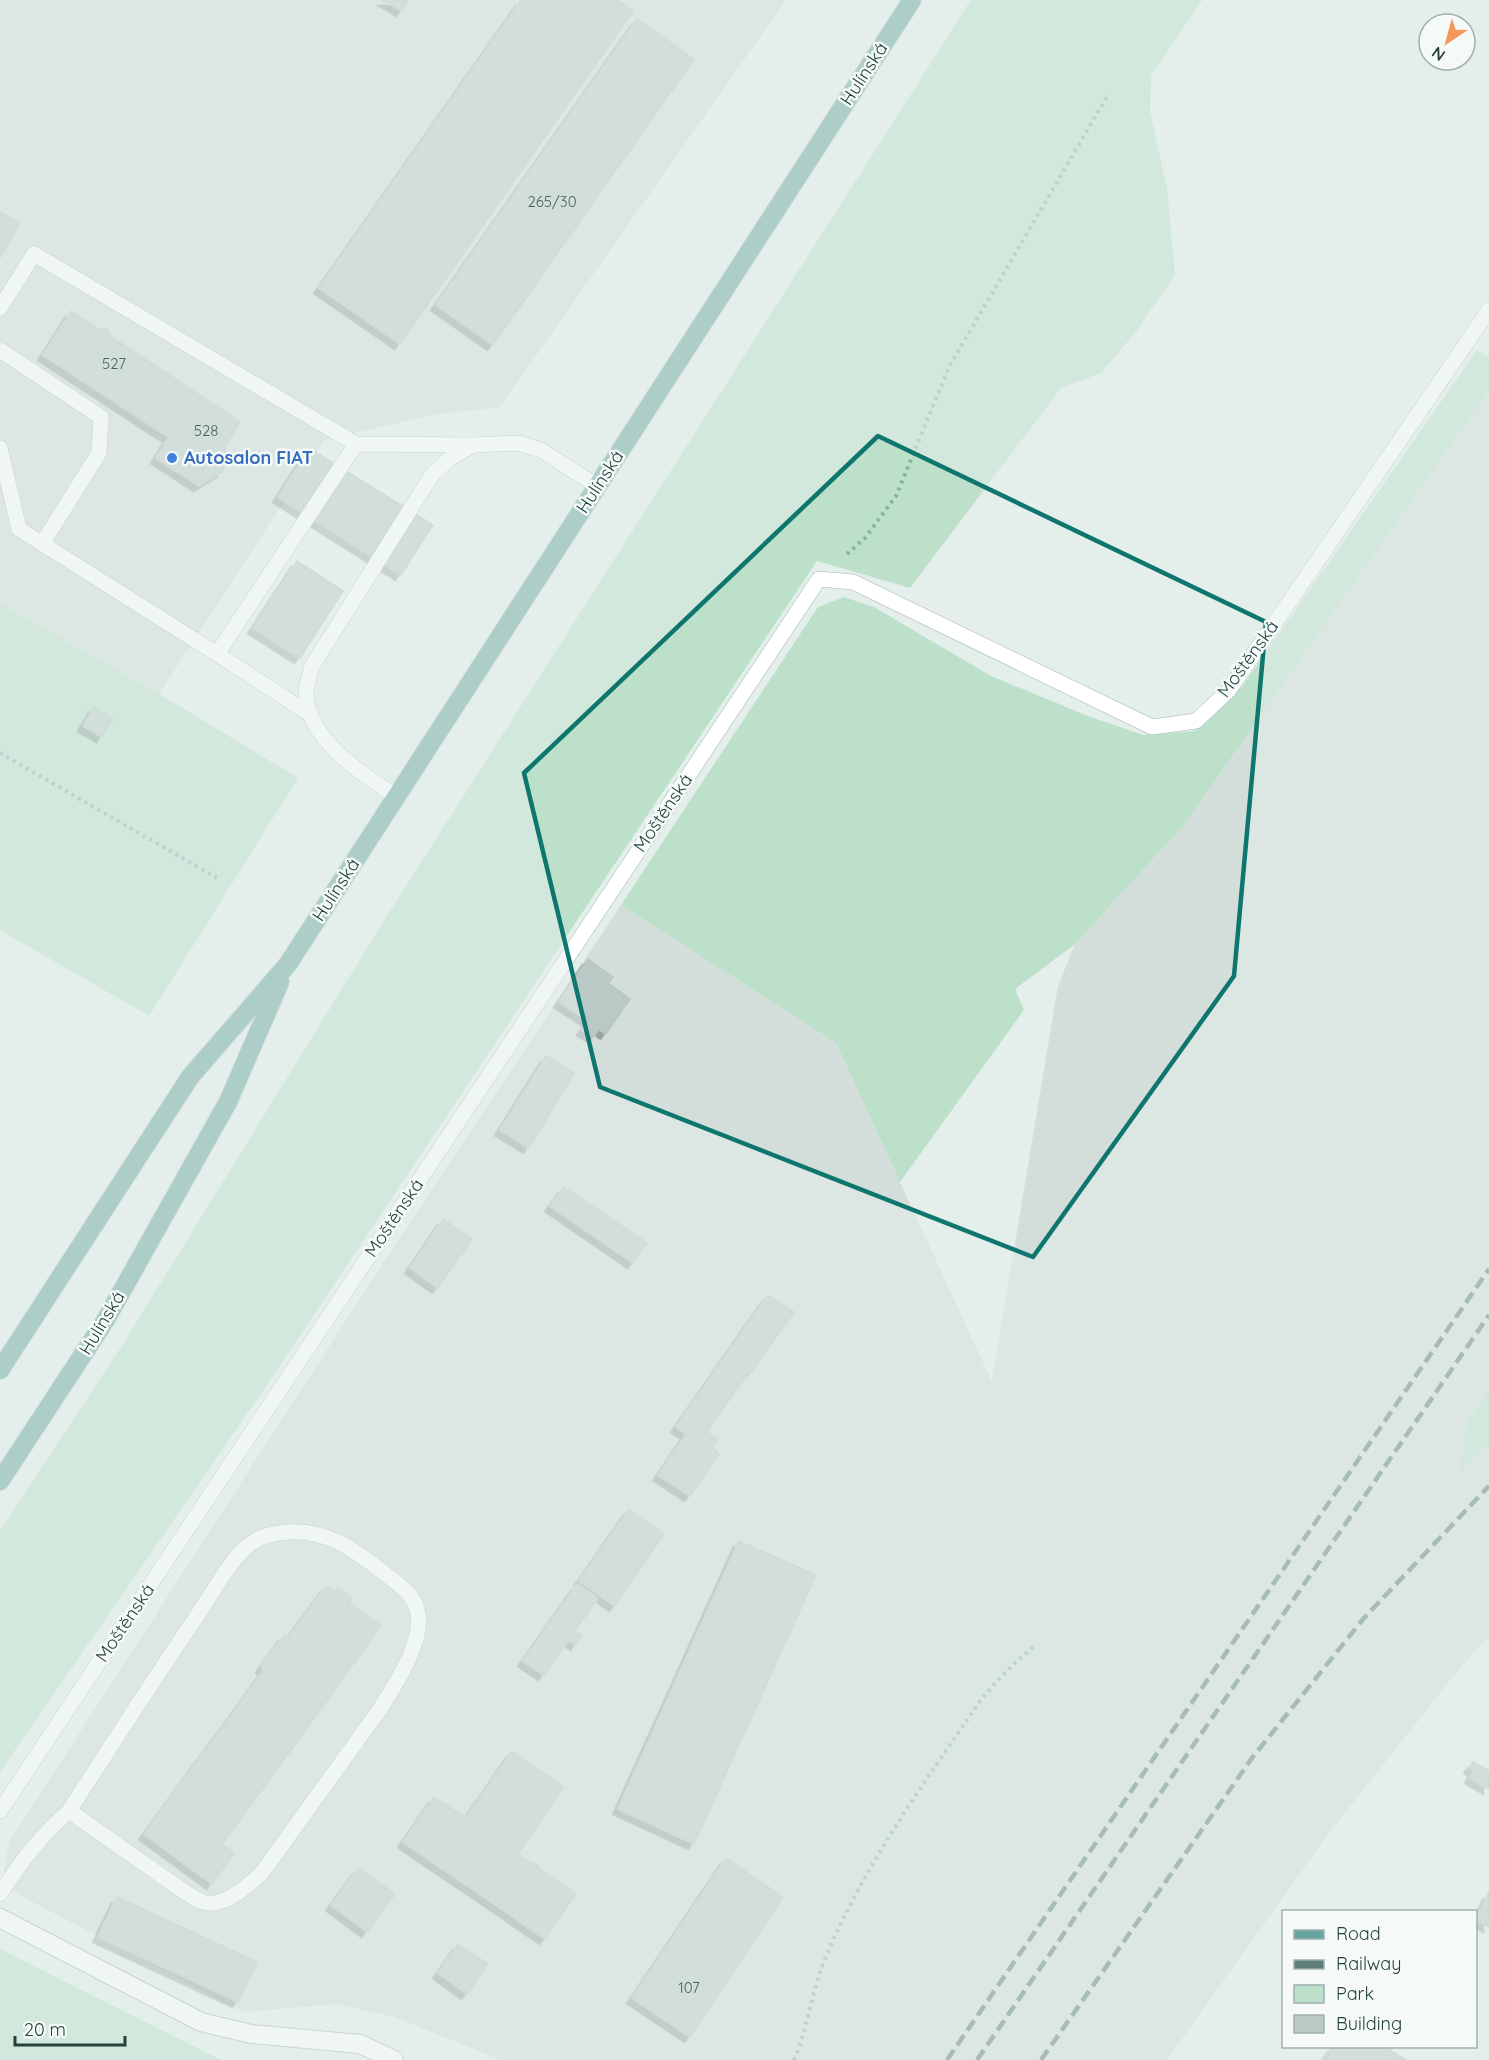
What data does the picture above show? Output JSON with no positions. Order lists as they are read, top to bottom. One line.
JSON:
{"streets":{"main road":["Hulínská"],"lane":["Moštěnská"]},"places":["Autosalon FIAT"],"house_numbers":["265/30","527","528","107"],"legend":["Road","Railway","Park","Building"],"scale_bar":"20 m","north":"bottom left"}
